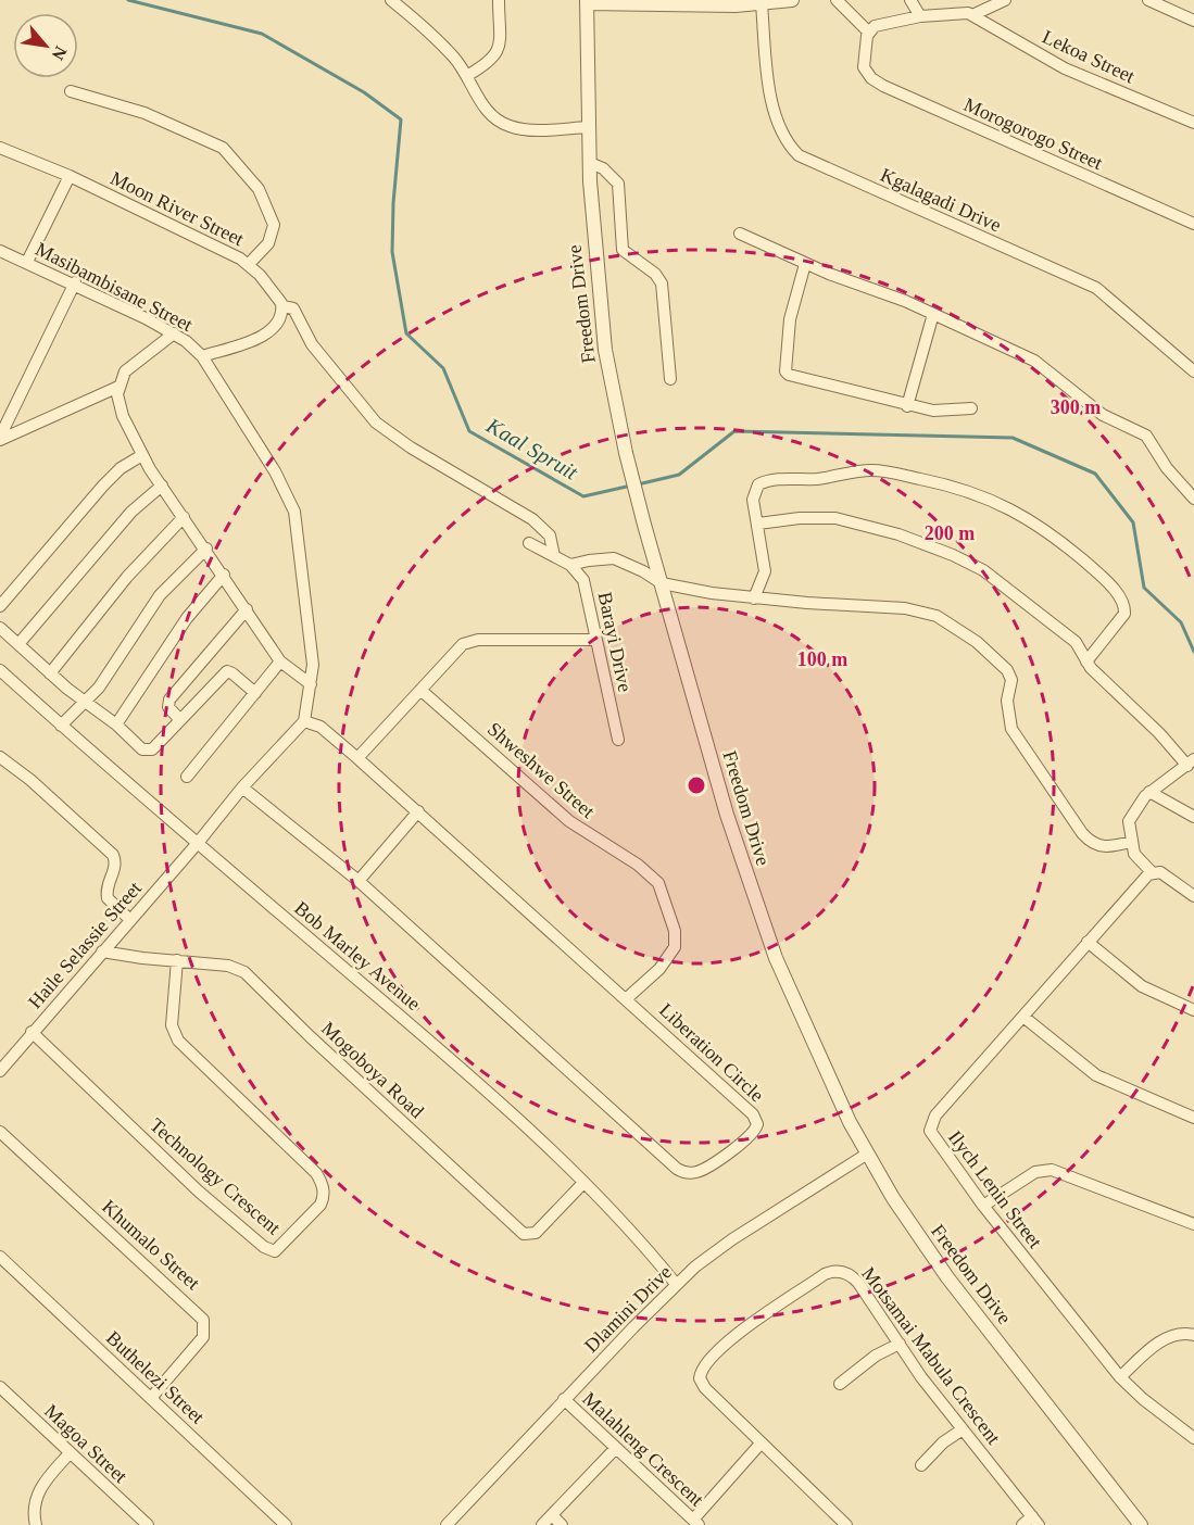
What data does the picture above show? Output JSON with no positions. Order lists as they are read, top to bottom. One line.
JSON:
{"streets":{"street":["Lekoa Street","Morogorogo Street","Kgalagadi Drive","Moon River Street","Masibambisane Street","Freedom Drive","Barayi Drive","Shweshwe Street","Haile Selassie Street","Bob Marley Avenue","Liberation Circle","Mogoboya Road","Technology Crescent","Ilych Lenin Street","Khumalo Street","Dlamini Drive","Motsamai Mabula Crescent","Buthelezi Street","Magoa Street","Malahleng Crescent"]},"crossings":[["Masibambisane Street","Liberation Circle"],["Freedom Drive","Dlamini Drive"],["Shweshwe Street","Liberation Circle"],["Haile Selassie Street","Bob Marley Avenue"],["Haile Selassie Street","Mogoboya Road"],["Haile Selassie Street","Technology Crescent"],["Bob Marley Avenue","Mogoboya Road"],["Bob Marley Avenue","Dlamini Drive"],["Mogoboya Road","Technology Crescent"],["Khumalo Street","Buthelezi Street"],["Dlamini Drive","Malahleng Crescent"]],"water":["Kaal Spruit"],"north":"bottom right","rings":["300 m","200 m","100 m"]}
